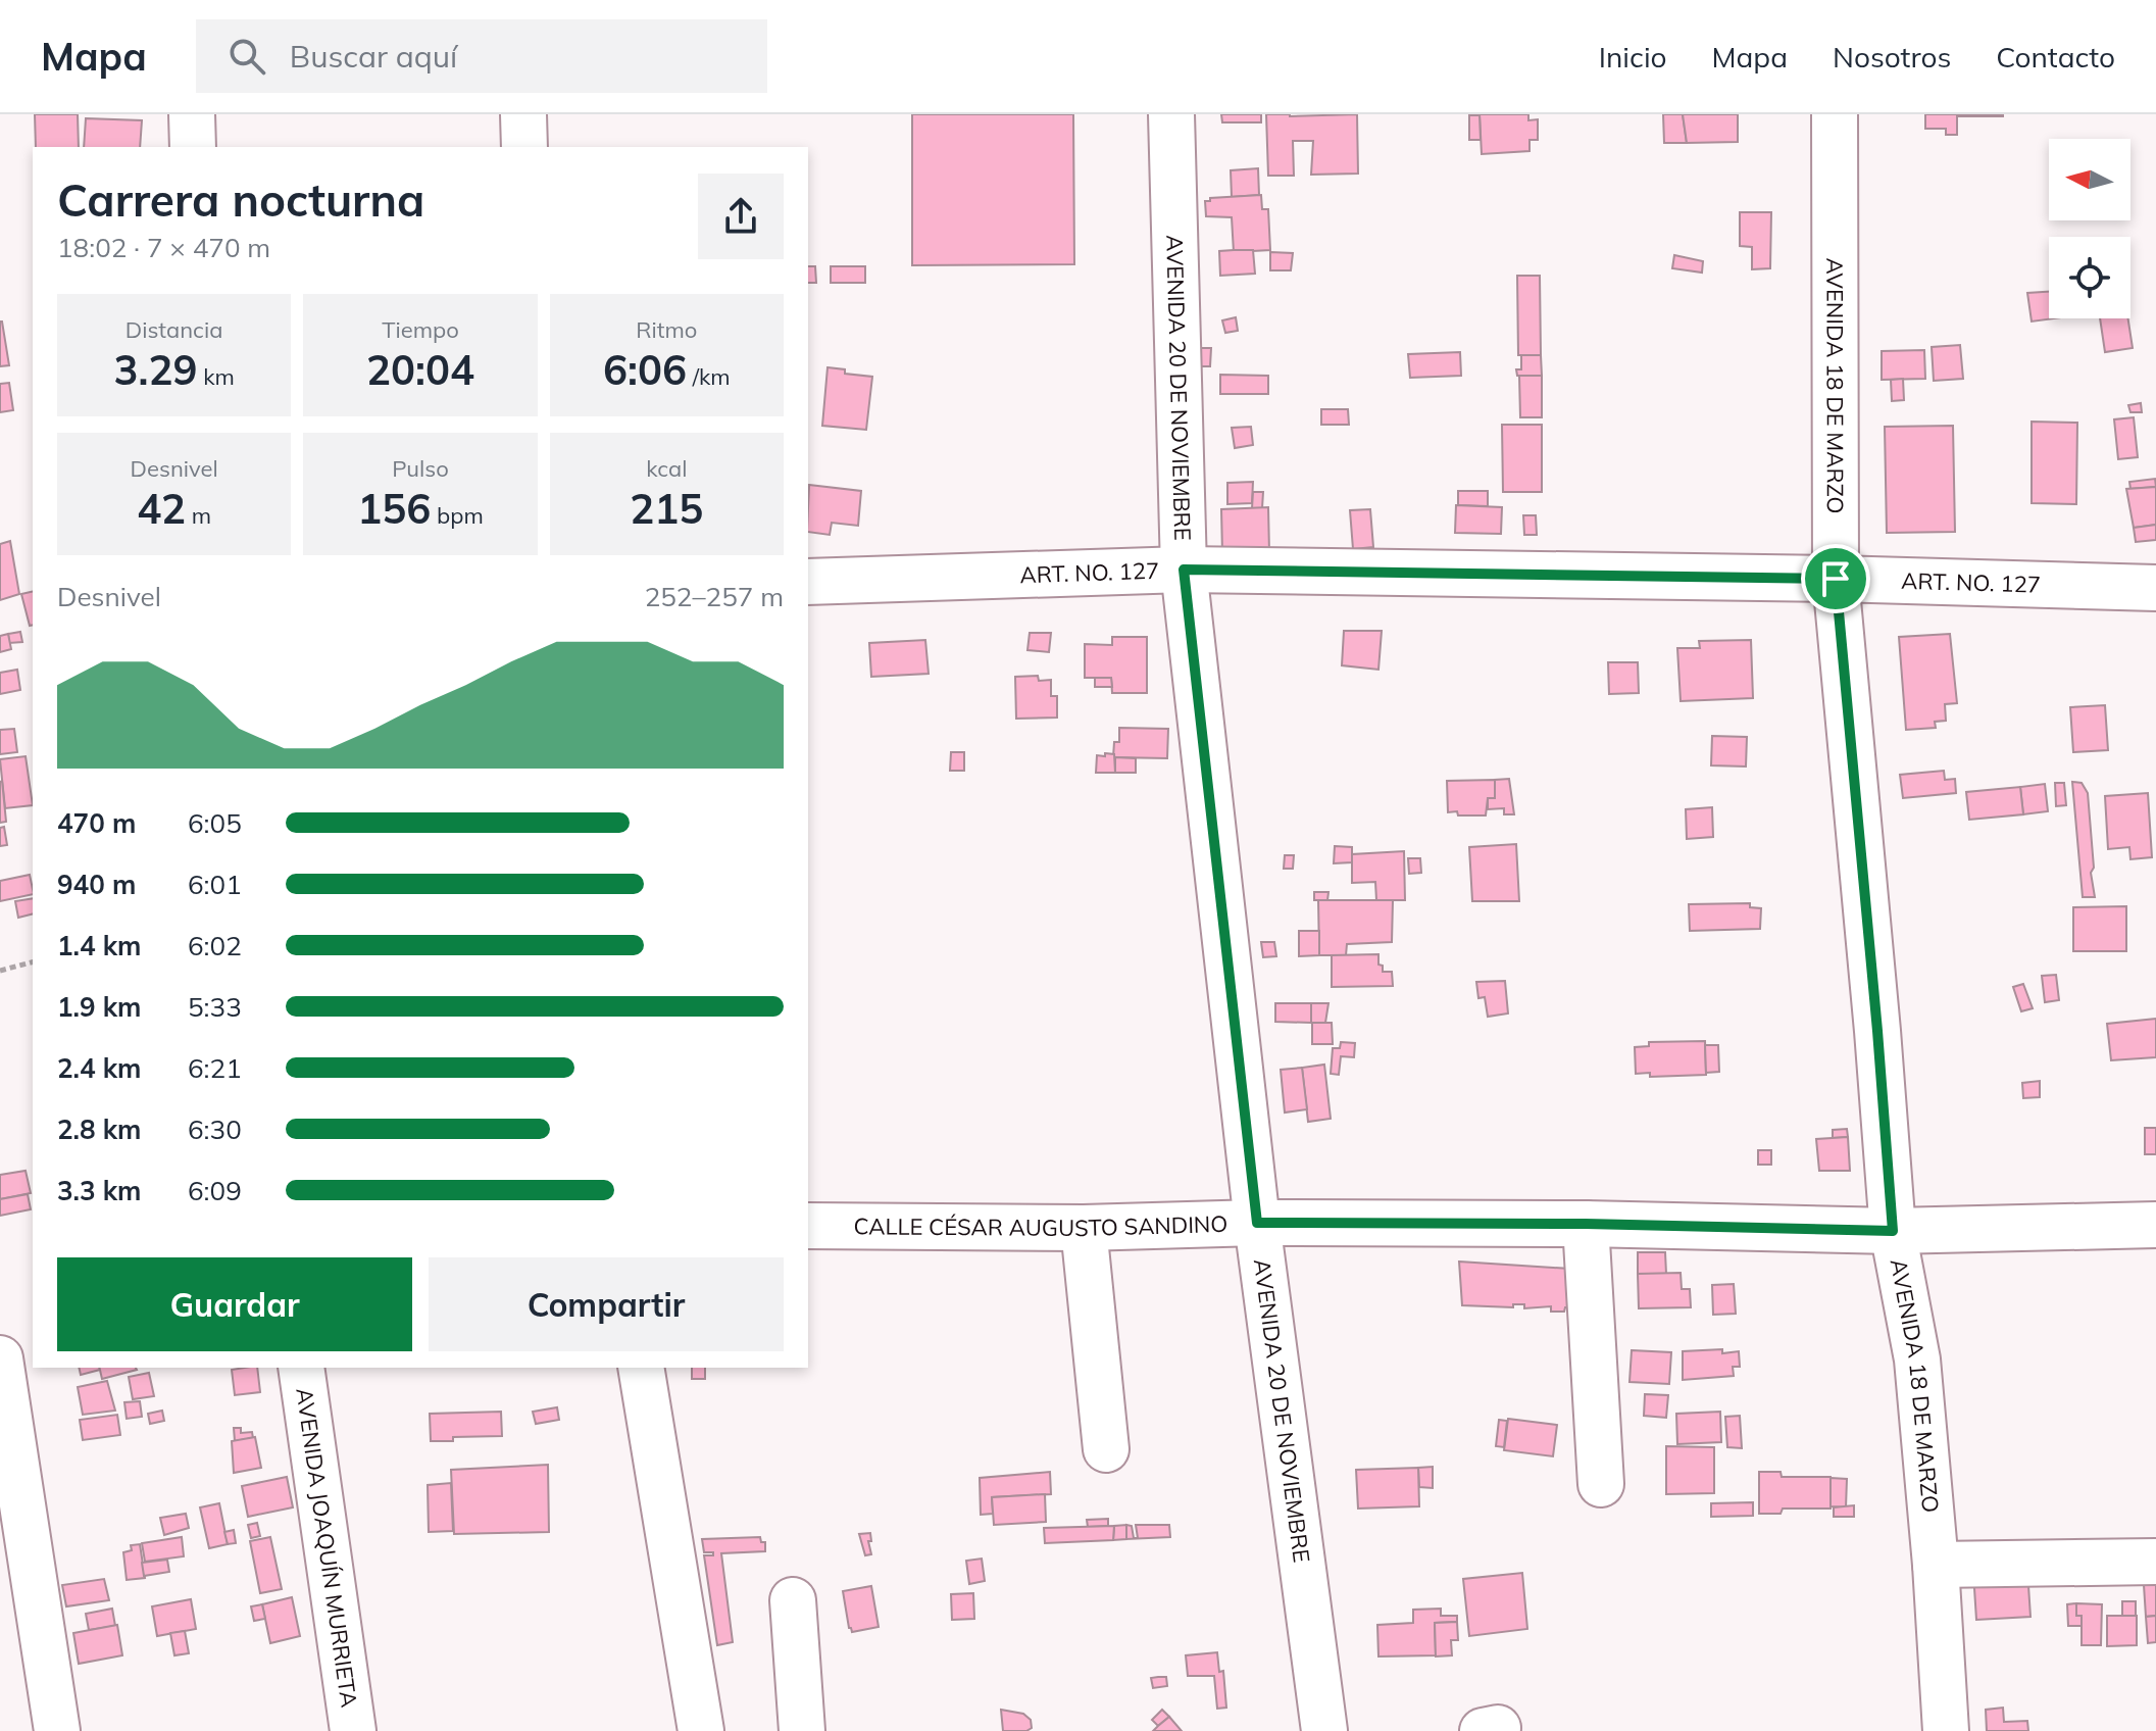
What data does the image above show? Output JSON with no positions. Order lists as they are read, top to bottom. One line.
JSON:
{"streets":{"street":["AVENIDA 18 DE MARZO","AVENIDA 20 DE NOVIEMBRE","ART. NO. 127","CALLE CÉSAR AUGUSTO SANDINO","AVENIDA JOAQUÍN MURRIETA"]},"crossings":[["AVENIDA 18 DE MARZO","ART. NO. 127"],["AVENIDA 18 DE MARZO","CALLE CÉSAR AUGUSTO SANDINO"],["AVENIDA 20 DE NOVIEMBRE","ART. NO. 127"],["AVENIDA 20 DE NOVIEMBRE","CALLE CÉSAR AUGUSTO SANDINO"]],"north":"left","page":{"header":"Mapa","search":"Buscar aquí","nav":["Inicio","Mapa","Nosotros","Contacto"],"heading":["Carrera nocturna","18:02 · 7 × 470 m"],"stats":[["Distancia","3.29 km"],["Tiempo","20:04"],["Ritmo","6:06 /km"],["Desnivel","42 m"],["Pulso","156 bpm"],["kcal","215"]],"chart":["Desnivel","252–257 m"],"list":[{"name":"470 m","note":"6:05"},{"name":"940 m","note":"6:01"},{"name":"1.4 km","note":"6:02"},{"name":"1.9 km","note":"5:33"},{"name":"2.4 km","note":"6:21"},{"name":"2.8 km","note":"6:30"},{"name":"3.3 km","note":"6:09"}],"buttons":["Guardar","Compartir"]}}
